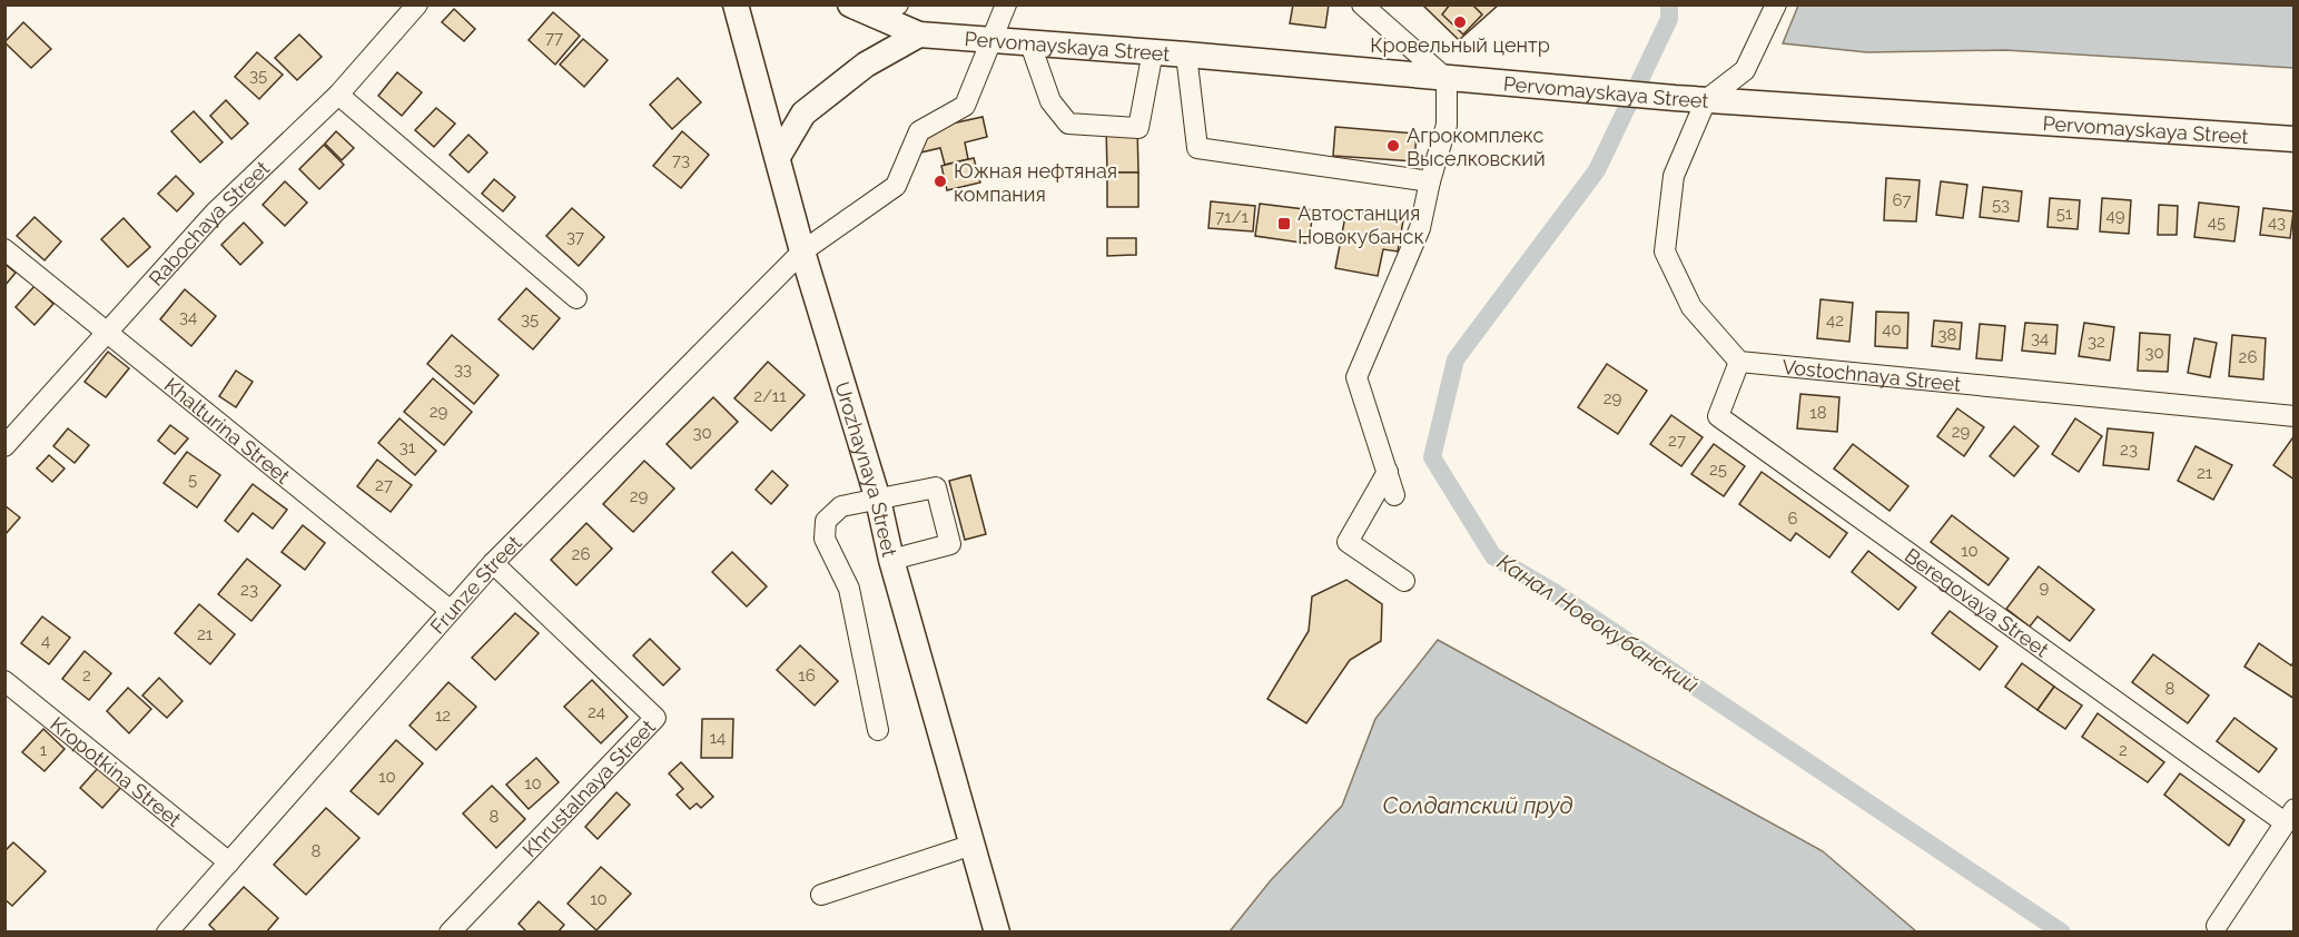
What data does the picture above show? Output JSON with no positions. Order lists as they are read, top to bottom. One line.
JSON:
{"streets":{"main road":["Pervomayskaya Street","Urozhaynaya Street"],"street":["Rabochaya Street","Vostochnaya Street","Khalturina Street","Frunze Street","Beregovaya Street","Kropotkina Street","Khrustalnaya Street"]},"crossings":[["Pervomayskaya Street","Frunze Street"],["Rabochaya Street","Khalturina Street"],["Vostochnaya Street","Beregovaya Street"],["Khalturina Street","Frunze Street"],["Urozhaynaya Street","Frunze Street"],["Frunze Street","Kropotkina Street"],["Frunze Street","Khrustalnaya Street"]],"water":["Канал Новокубанский","Солдатский пруд"],"places":{"other":["Кровельный центр","Агрокомплекс Выселковский","Южная нефтяная компания"],"transit":["Автостанция Новокубанск"]},"house_numbers":["77","35","73","67","53","51","49","71/1","45","43","37","34","35","42","40","38","34","32","30","26","33","2/11","29","29","18","29","30","27","31","23","25","21","5","27","29","6","10","26","9","23","21","4","2","16","8","24","12","14","1","2","10","10","8","8","10"]}
